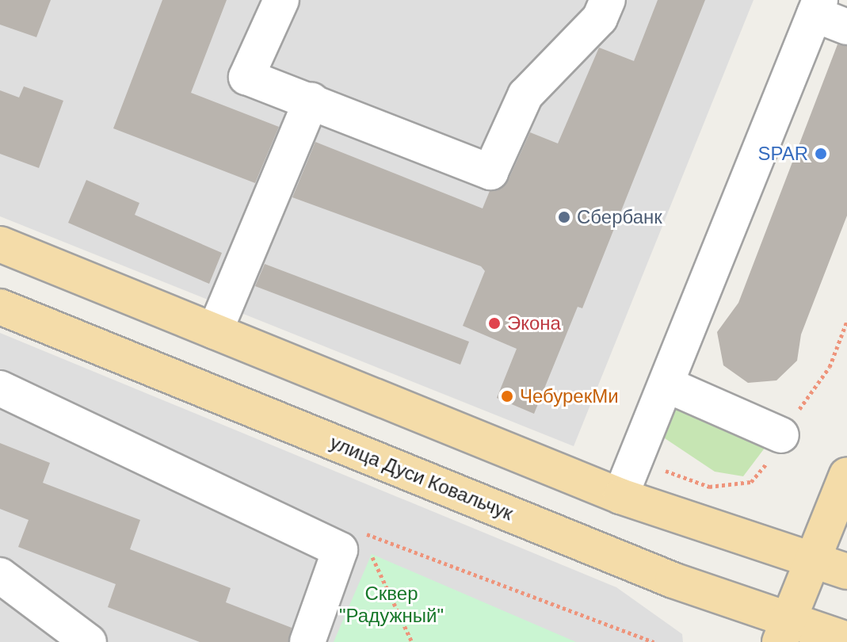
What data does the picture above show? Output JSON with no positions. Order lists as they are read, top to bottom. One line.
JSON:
{"streets":{"main road":["улица Дуси Ковальчук"]},"parks":["Сквер \"Радужный\""],"places":["SPAR","Сбербанк","Экона","ЧебурекМи"]}
